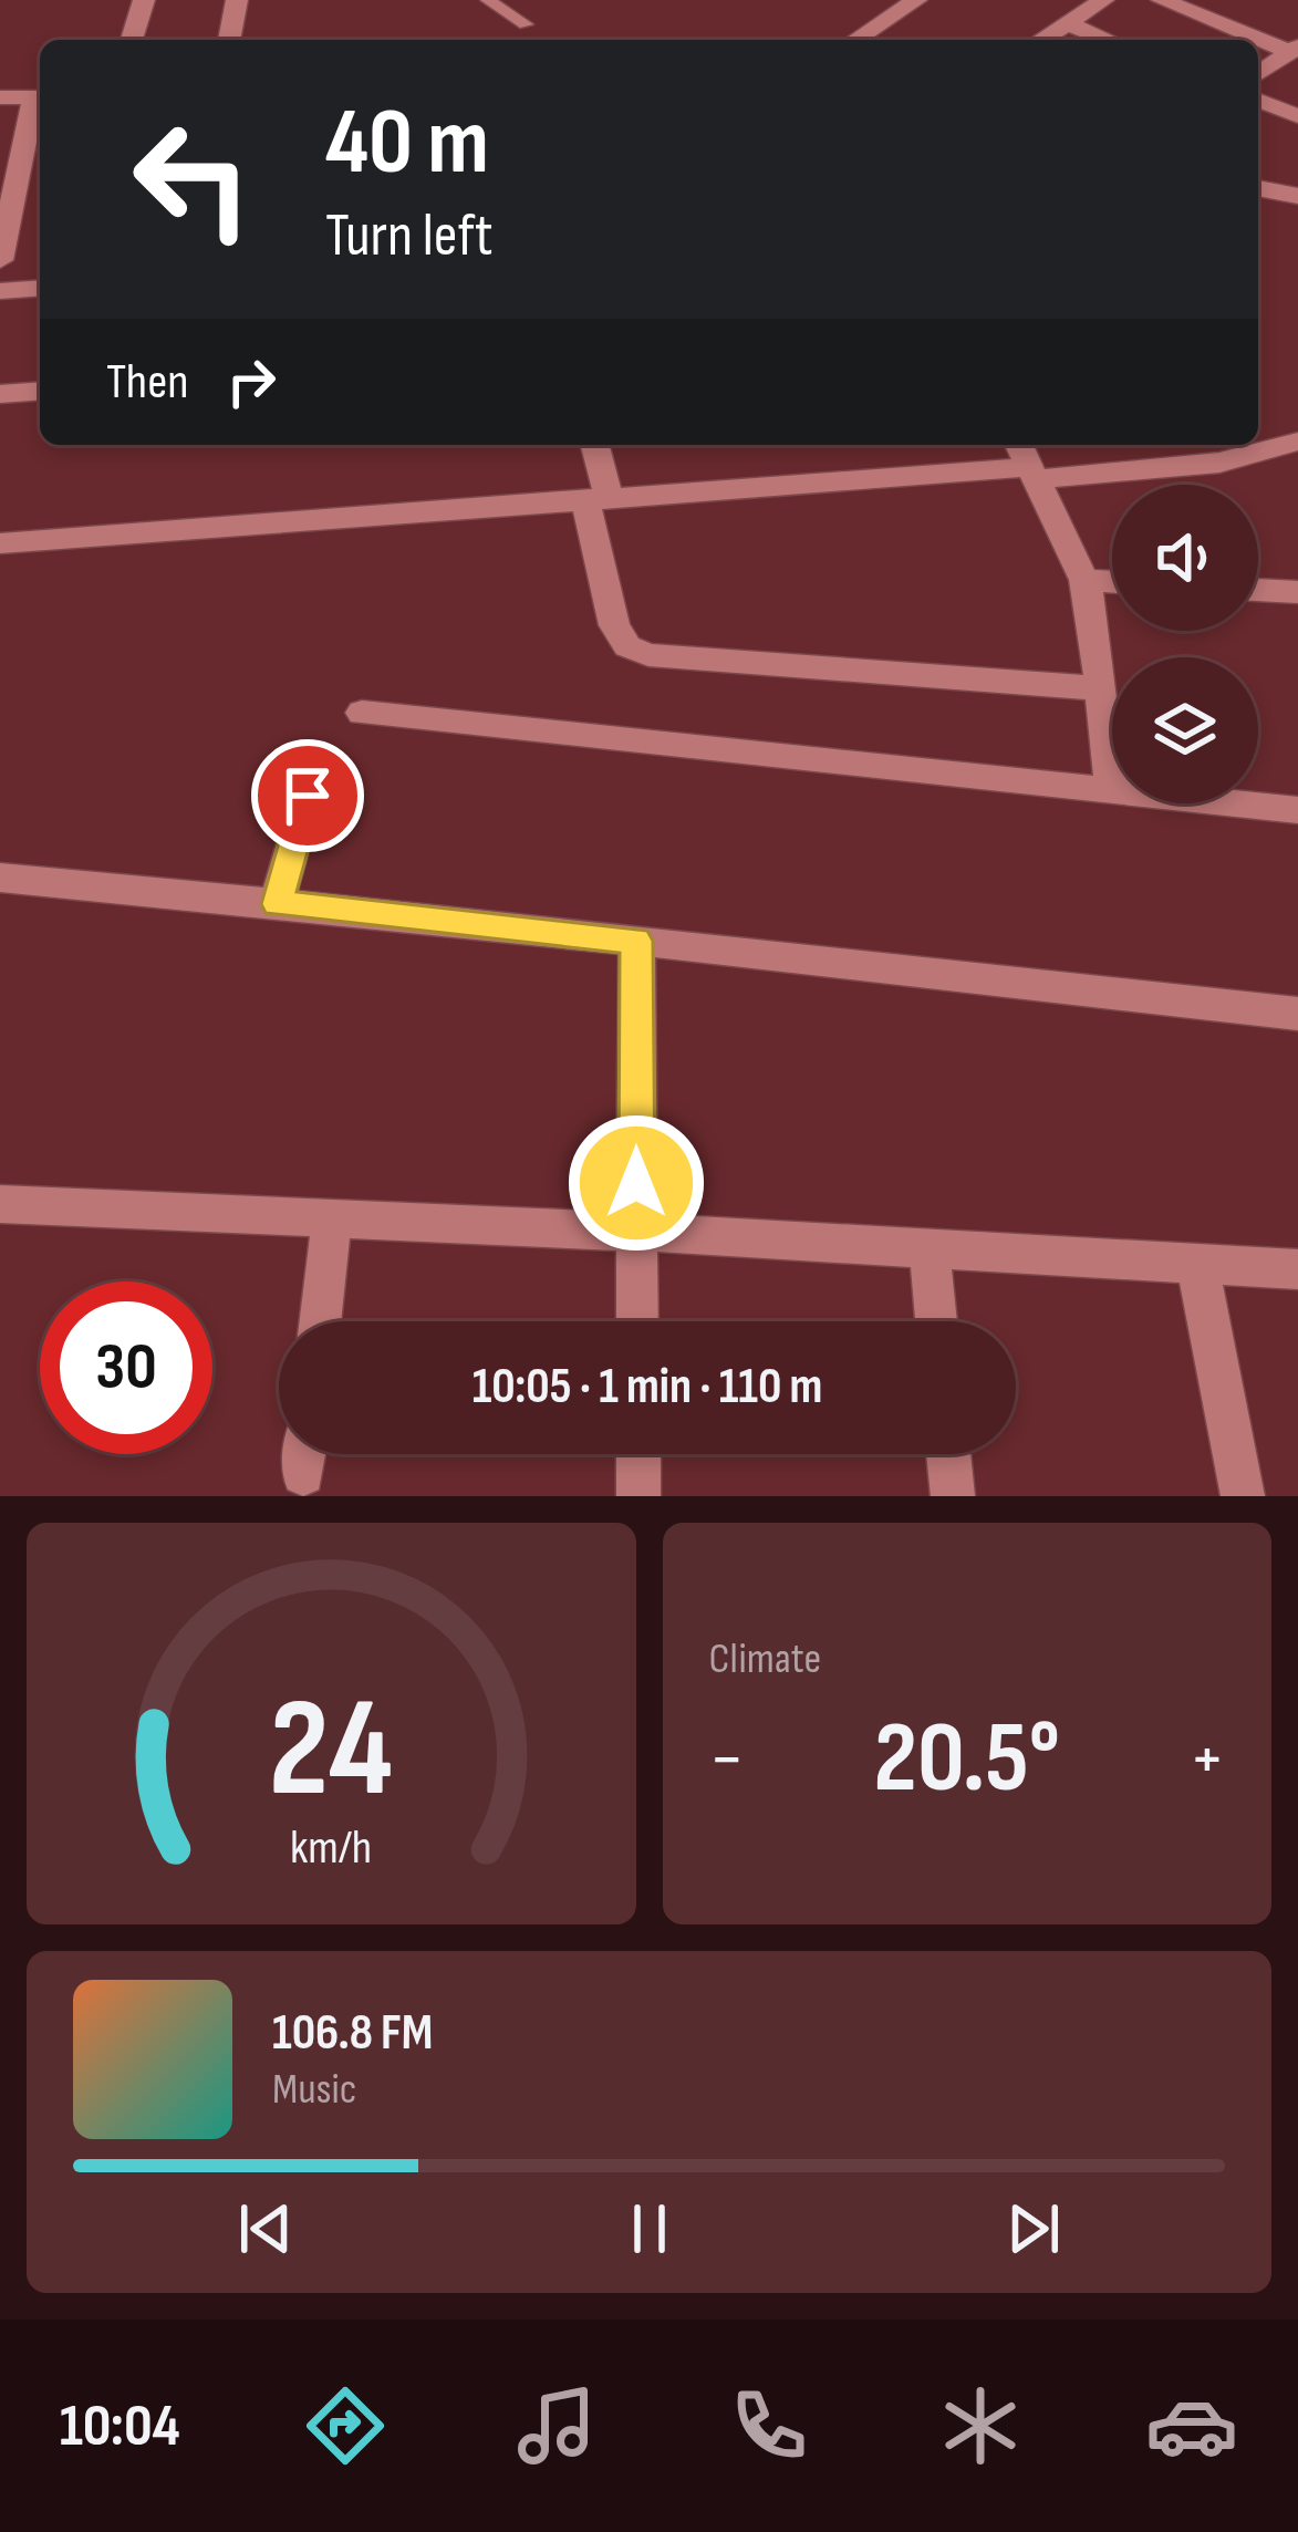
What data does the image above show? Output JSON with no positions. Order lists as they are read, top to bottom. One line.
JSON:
{"page":{"turn":["40 m","Turn left"],"then":"Then","limit":"30","trip":"10:05 · 1 min · 110 m","tile":"Climate","heat":["−","20.5°","+"],"song":["106.8 FM","Music"],"tabs":"10:04","gauge":["24","km/h"]}}
